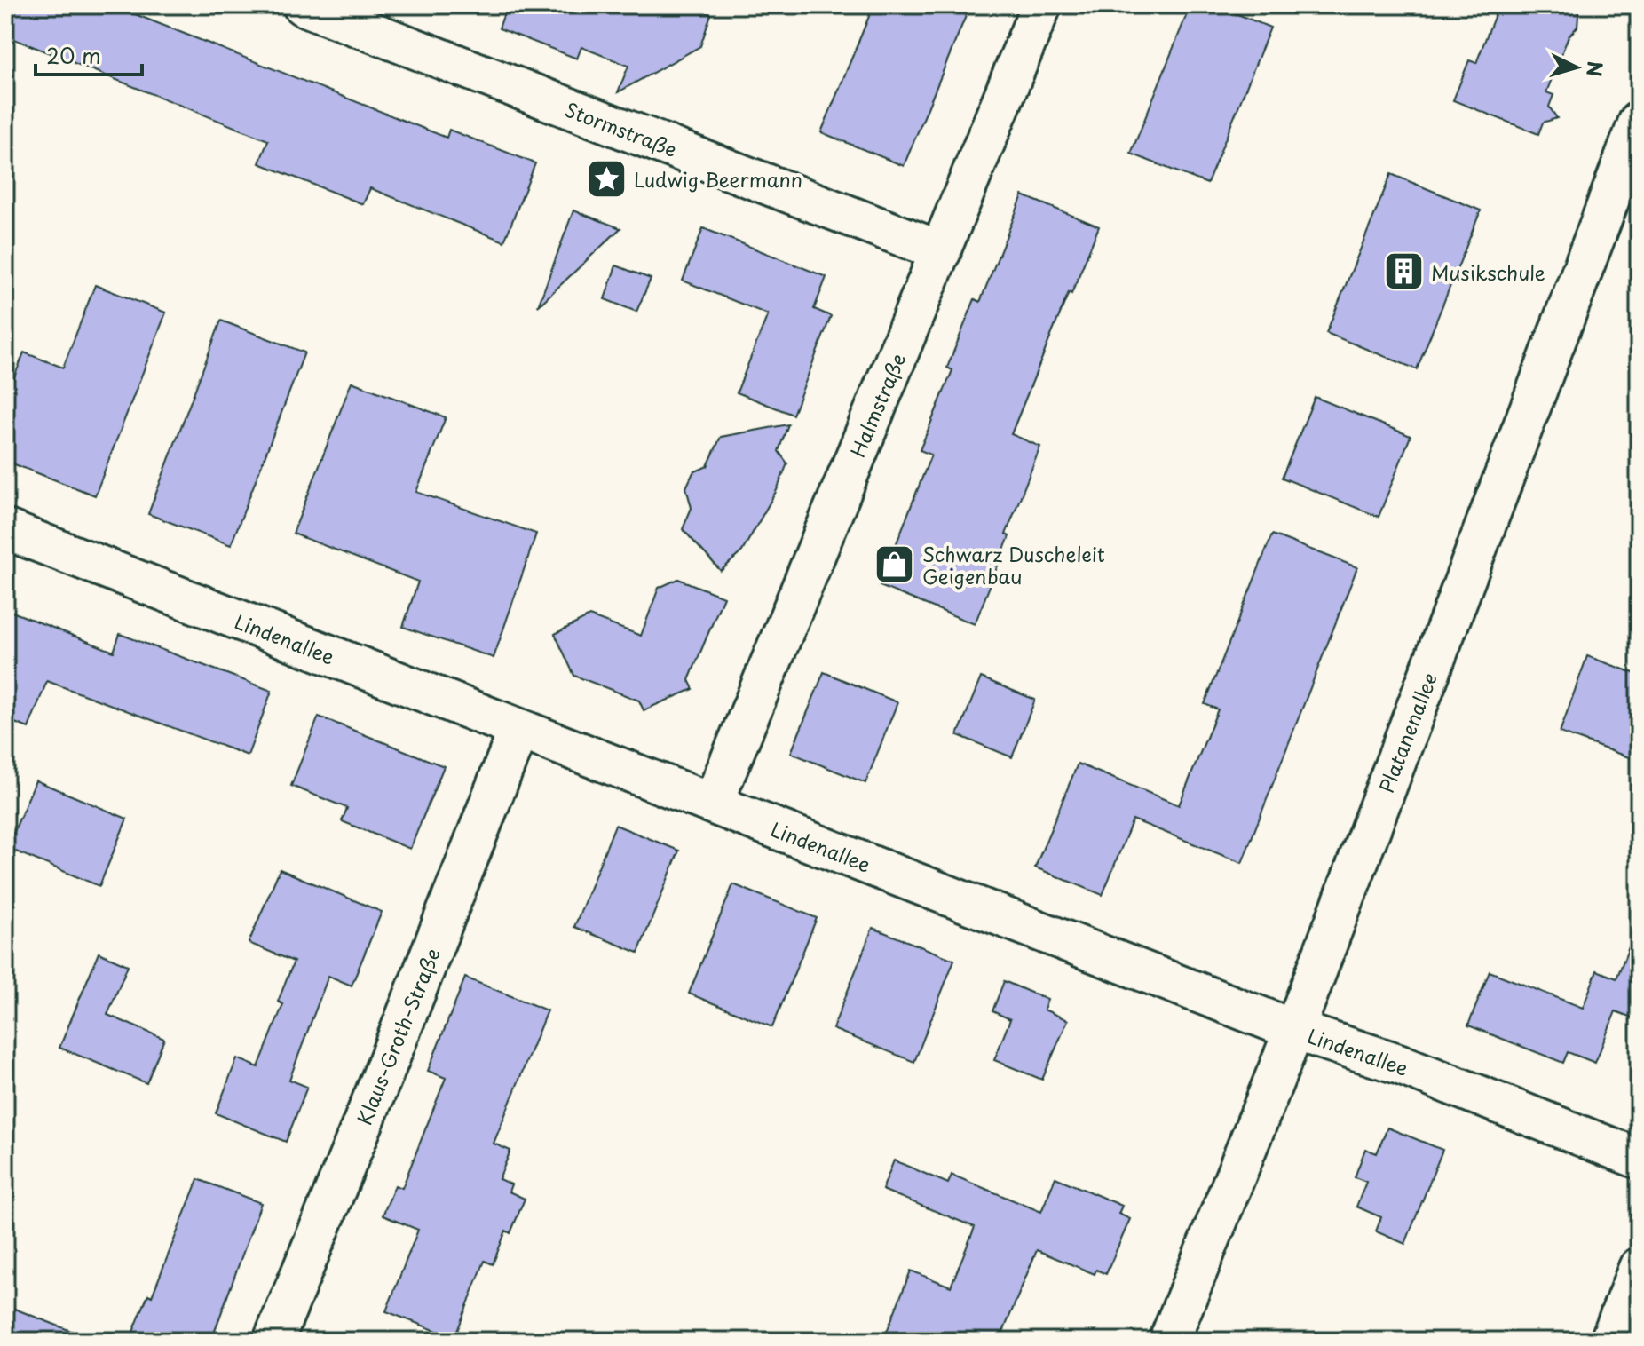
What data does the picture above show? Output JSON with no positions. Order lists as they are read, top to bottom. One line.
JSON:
{"streets":{"street":["Stormstraße","Halmstraße","Lindenallee","Platanenallee","Klaus-Groth-Straße"]},"crossings":[["Stormstraße","Halmstraße"],["Halmstraße","Lindenallee"],["Lindenallee","Platanenallee"],["Lindenallee","Klaus-Groth-Straße"]],"places":{"place":["Ludwig Beermann"],"building":["Musikschule"],"shop":["Schwarz Duscheleit Geigenbau"]},"scale_bar":"20 m","north":"right"}
